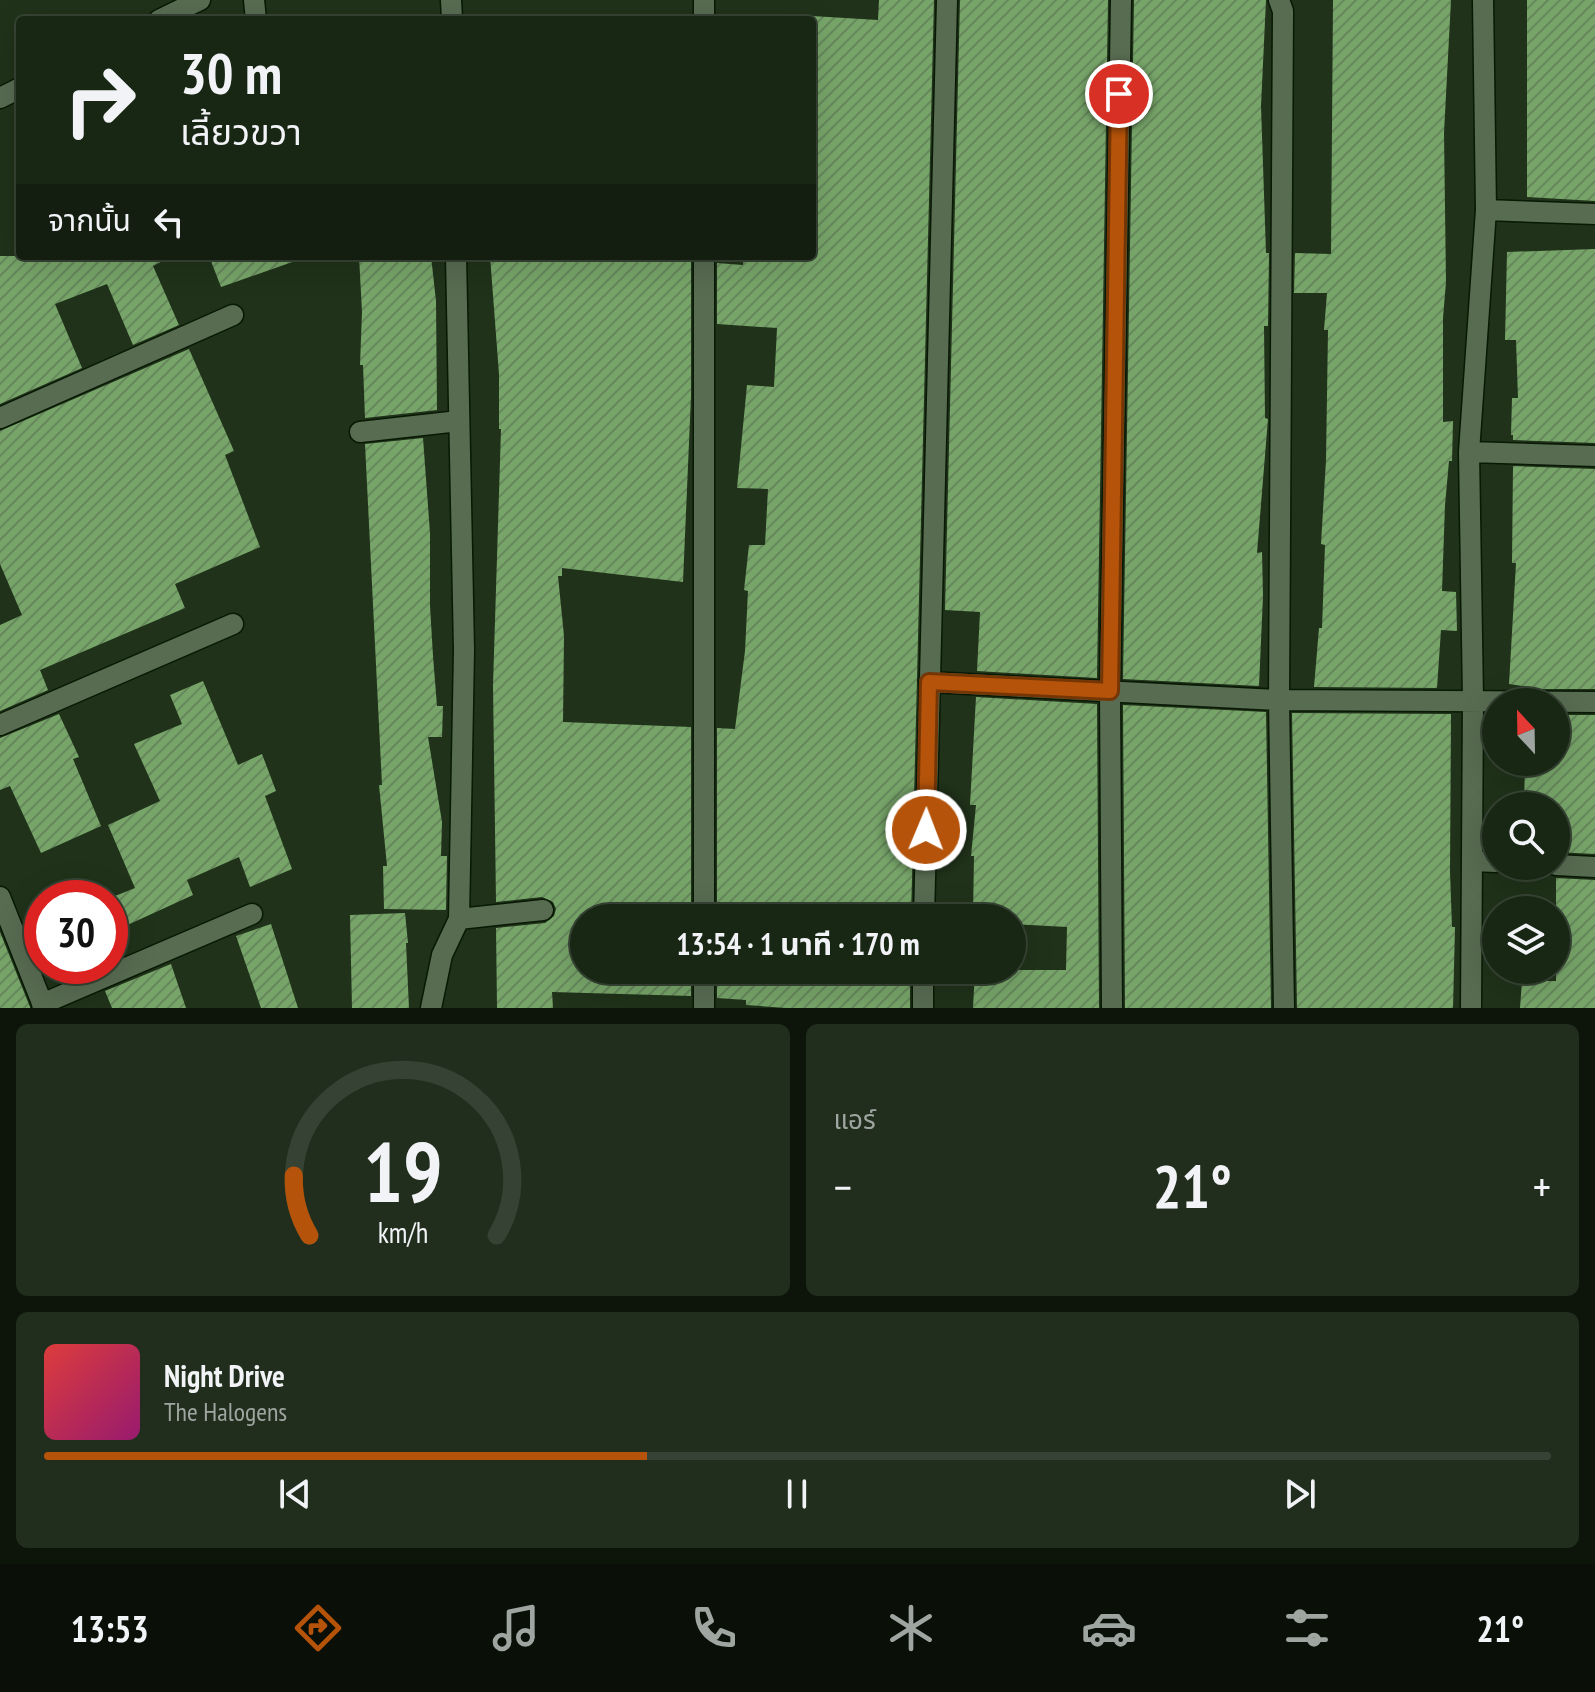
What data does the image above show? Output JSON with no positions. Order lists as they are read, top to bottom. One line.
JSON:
{"north":"top","page":{"turn":["30 m","เลี้ยวขวา"],"then":"จากนั้น","limit":"30","trip":"13:54 · 1 นาที · 170 m","tile":"แอร์","heat":["−","21°","+"],"song":["Night Drive","The Halogens"],"tabs":["13:53","21°"],"gauge":["19","km/h"]}}
